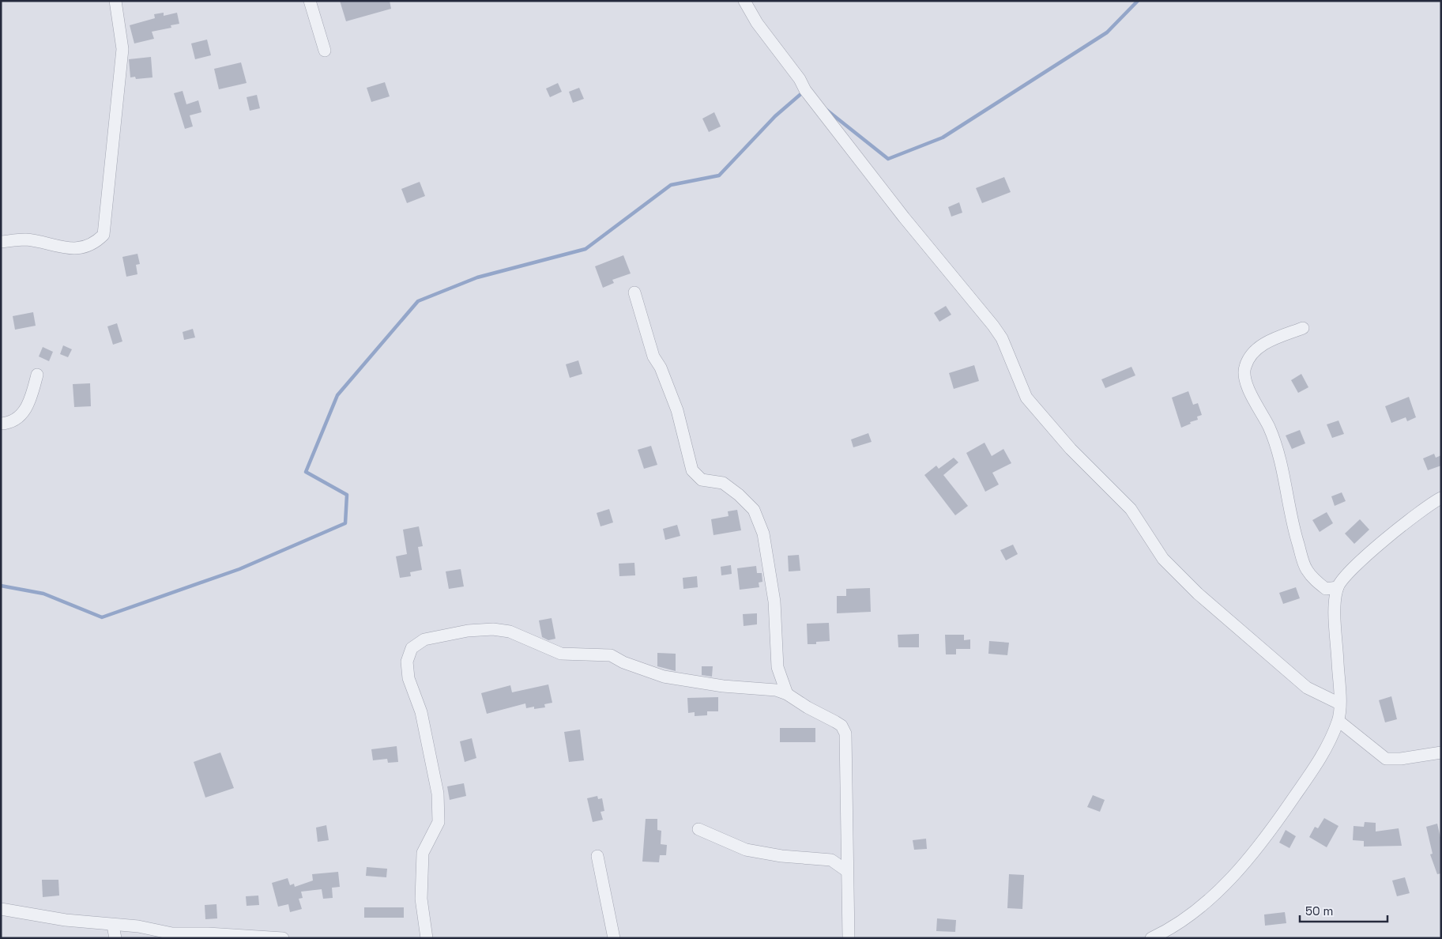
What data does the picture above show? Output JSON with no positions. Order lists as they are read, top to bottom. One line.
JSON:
{"scale_bar":"50 m"}
